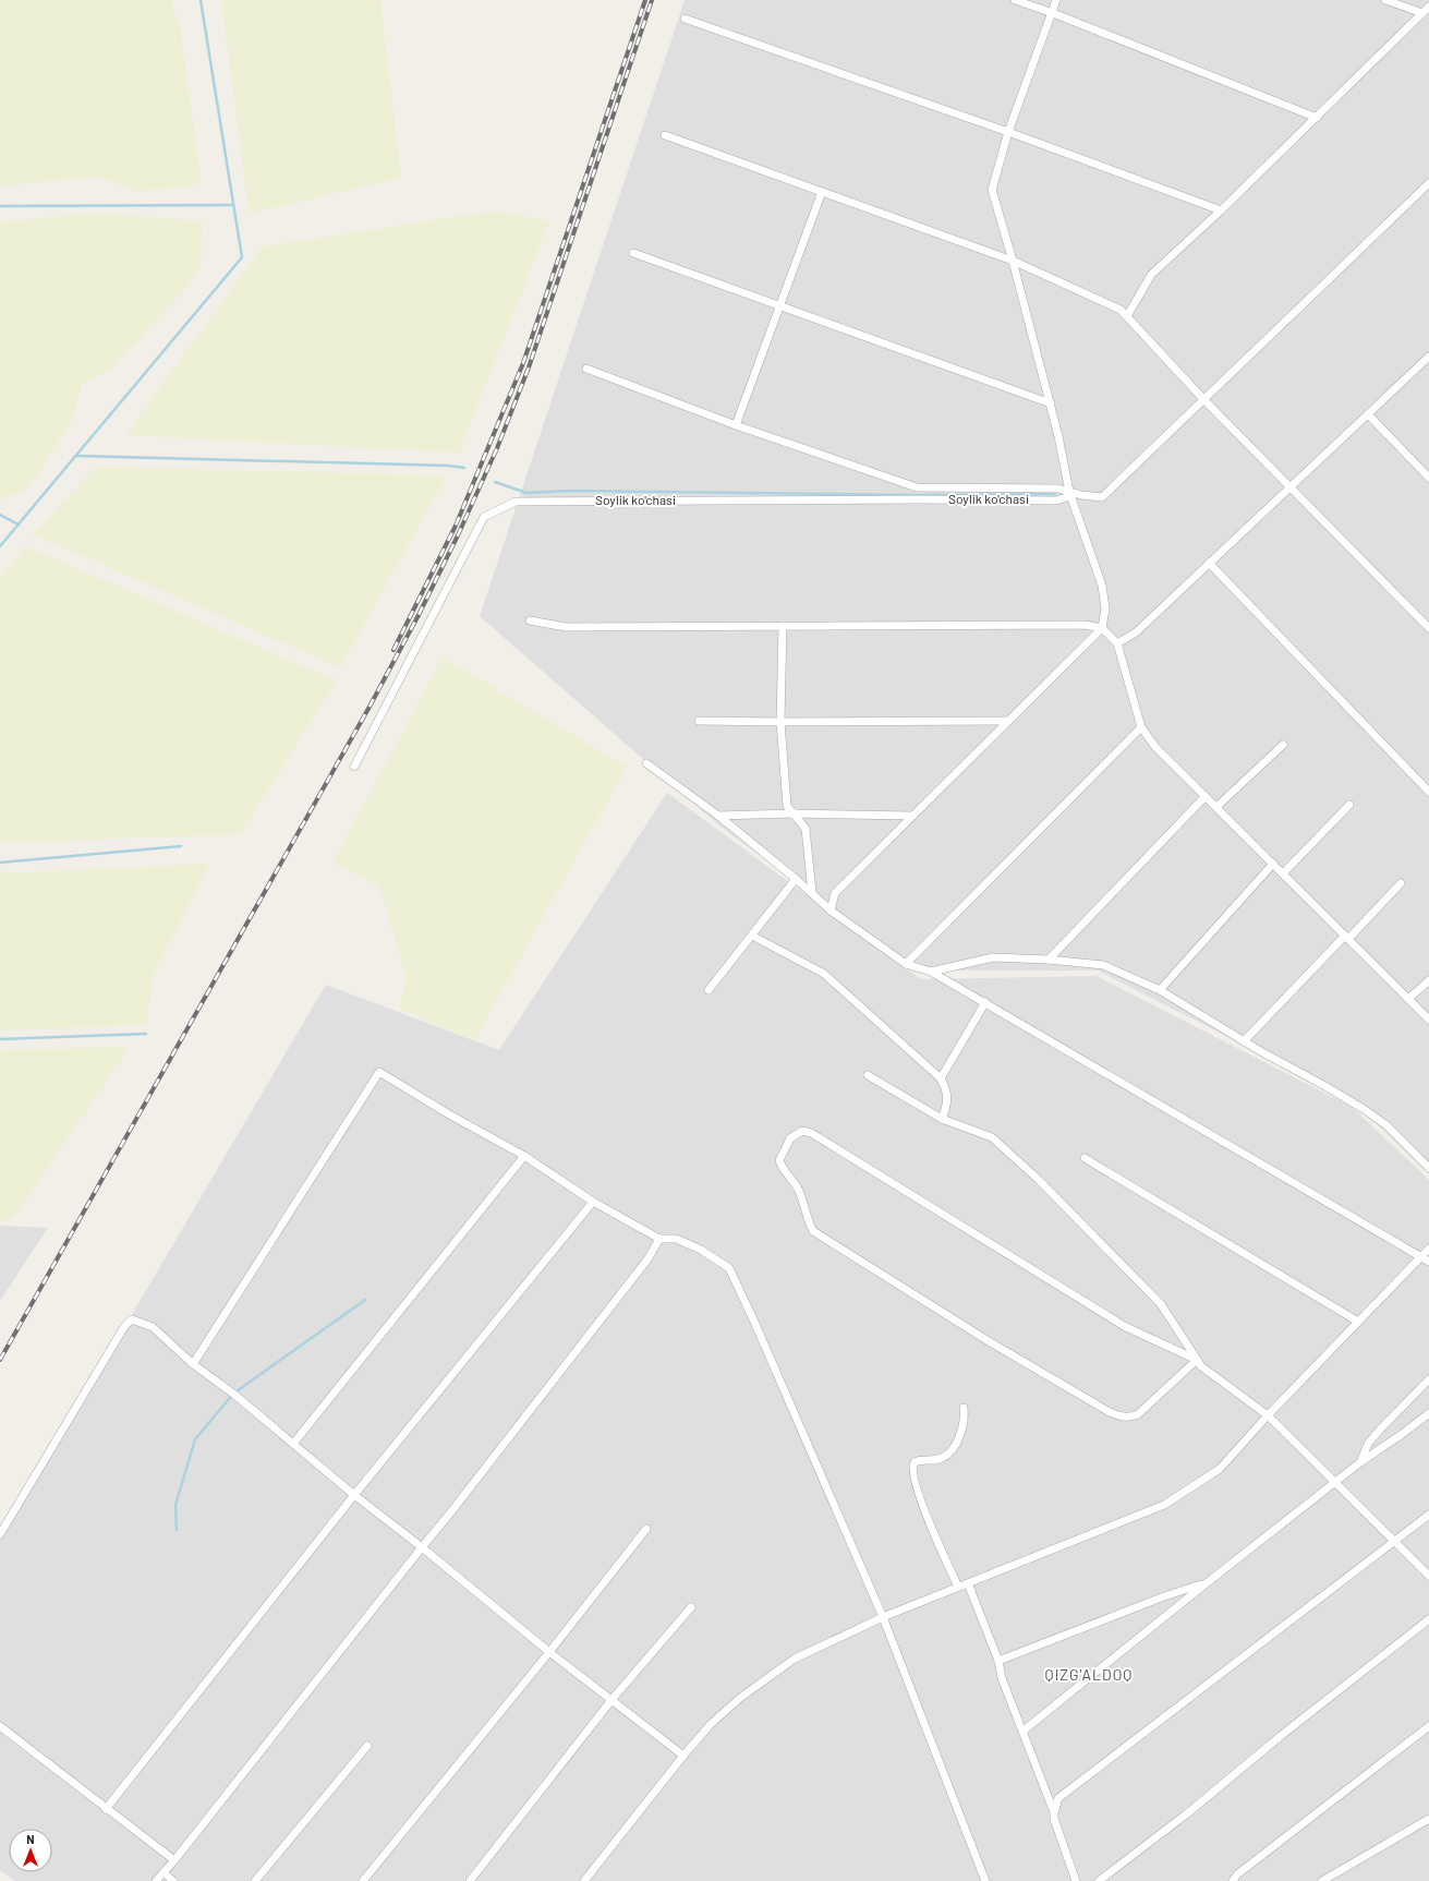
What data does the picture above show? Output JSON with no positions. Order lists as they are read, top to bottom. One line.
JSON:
{"streets":{"street":["Soylik ko'chasi"]},"districts":["QIZG'ALDOQ"],"north":"top"}
